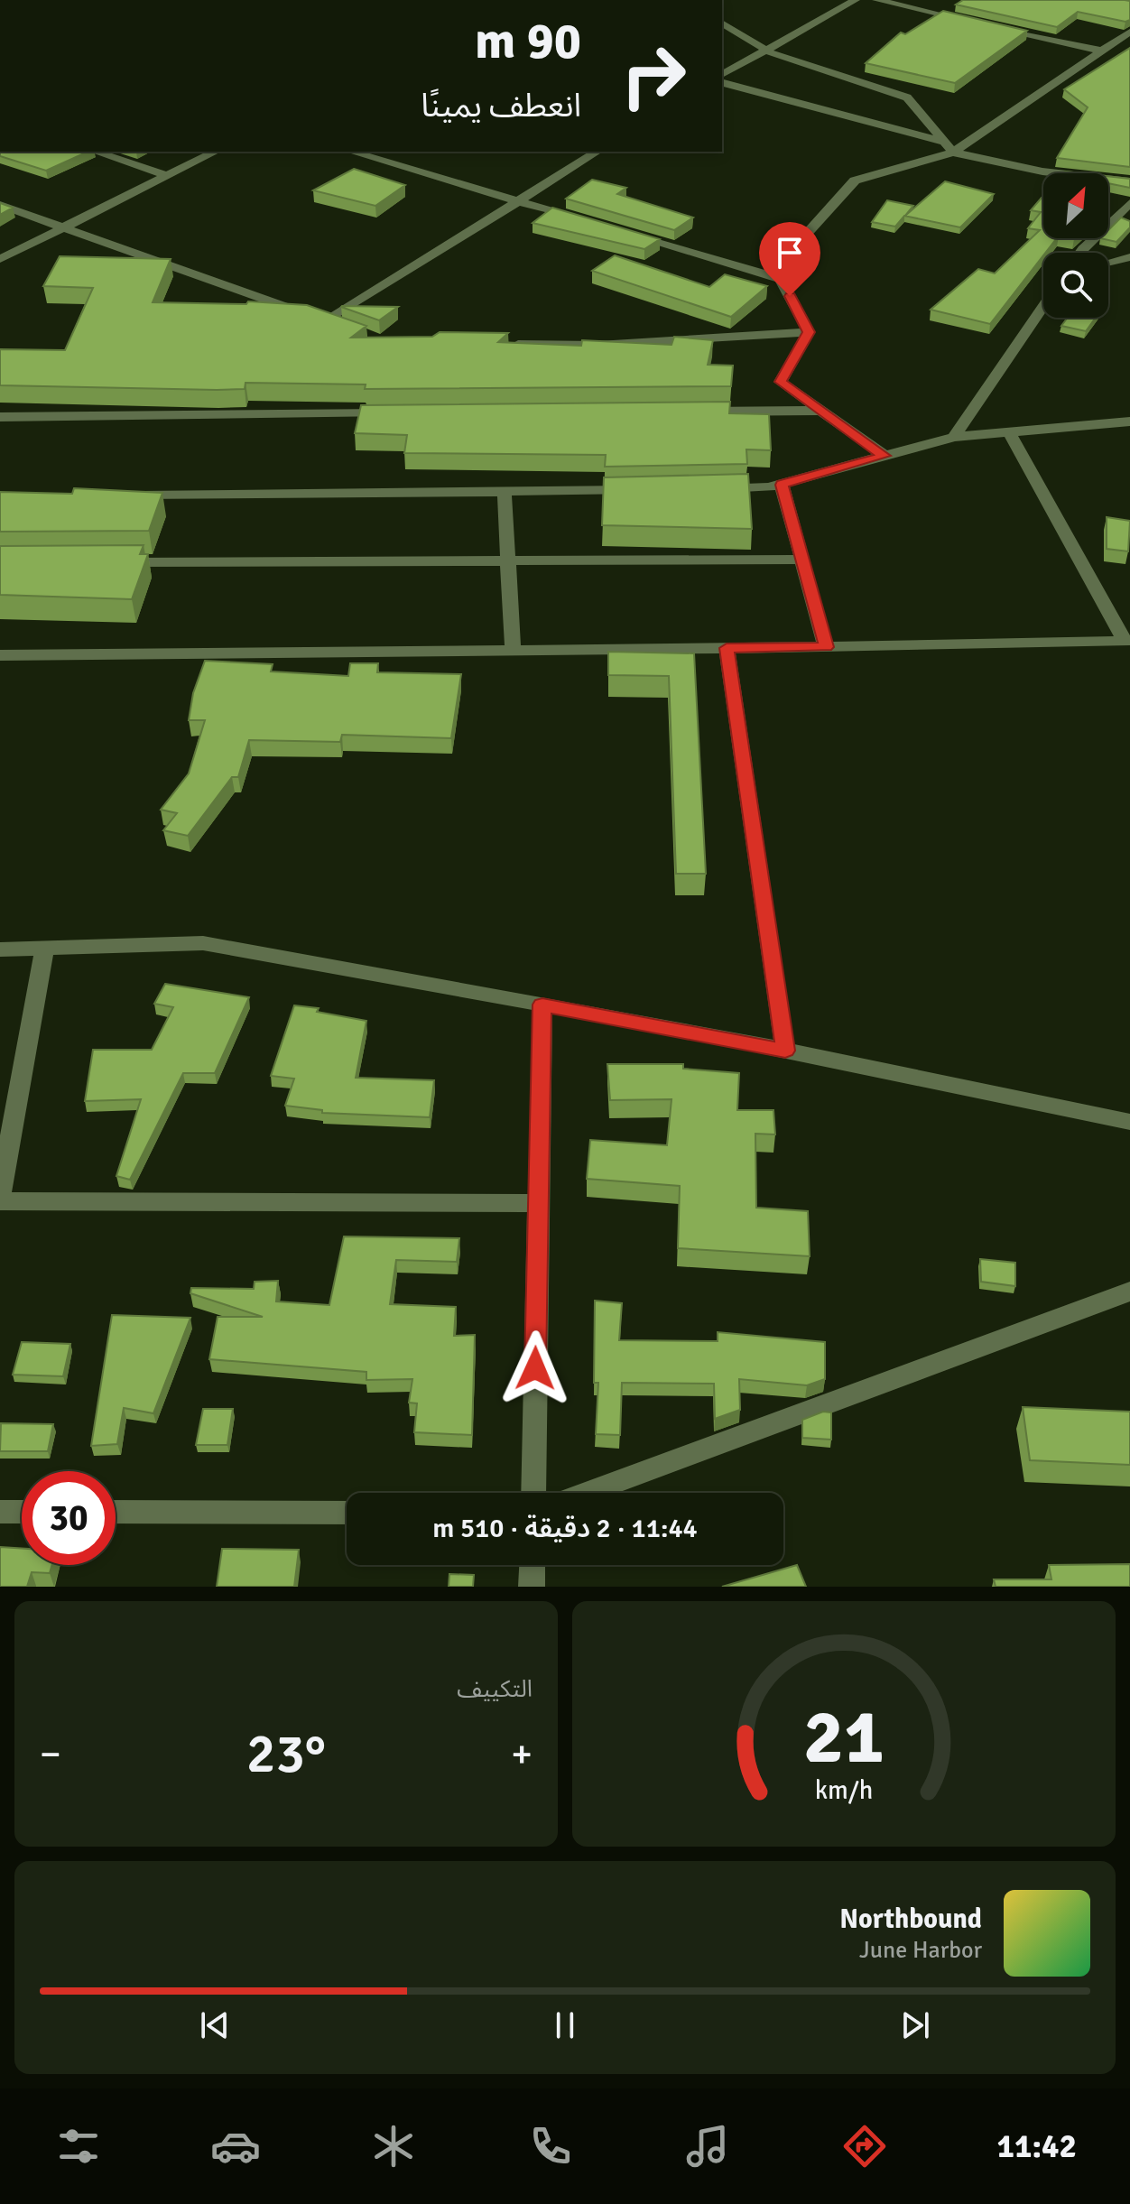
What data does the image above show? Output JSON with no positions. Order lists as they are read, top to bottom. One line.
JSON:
{"north":"top right","page":{"turn":["90 m","انعطف يمينًا"],"limit":"30","trip":"11:44 · 2 دقيقة · 510 m","tile":"التكييف","heat":["−","23°","+"],"song":["Northbound","June Harbor"],"tabs":"11:42","gauge":["21","km/h"]}}
